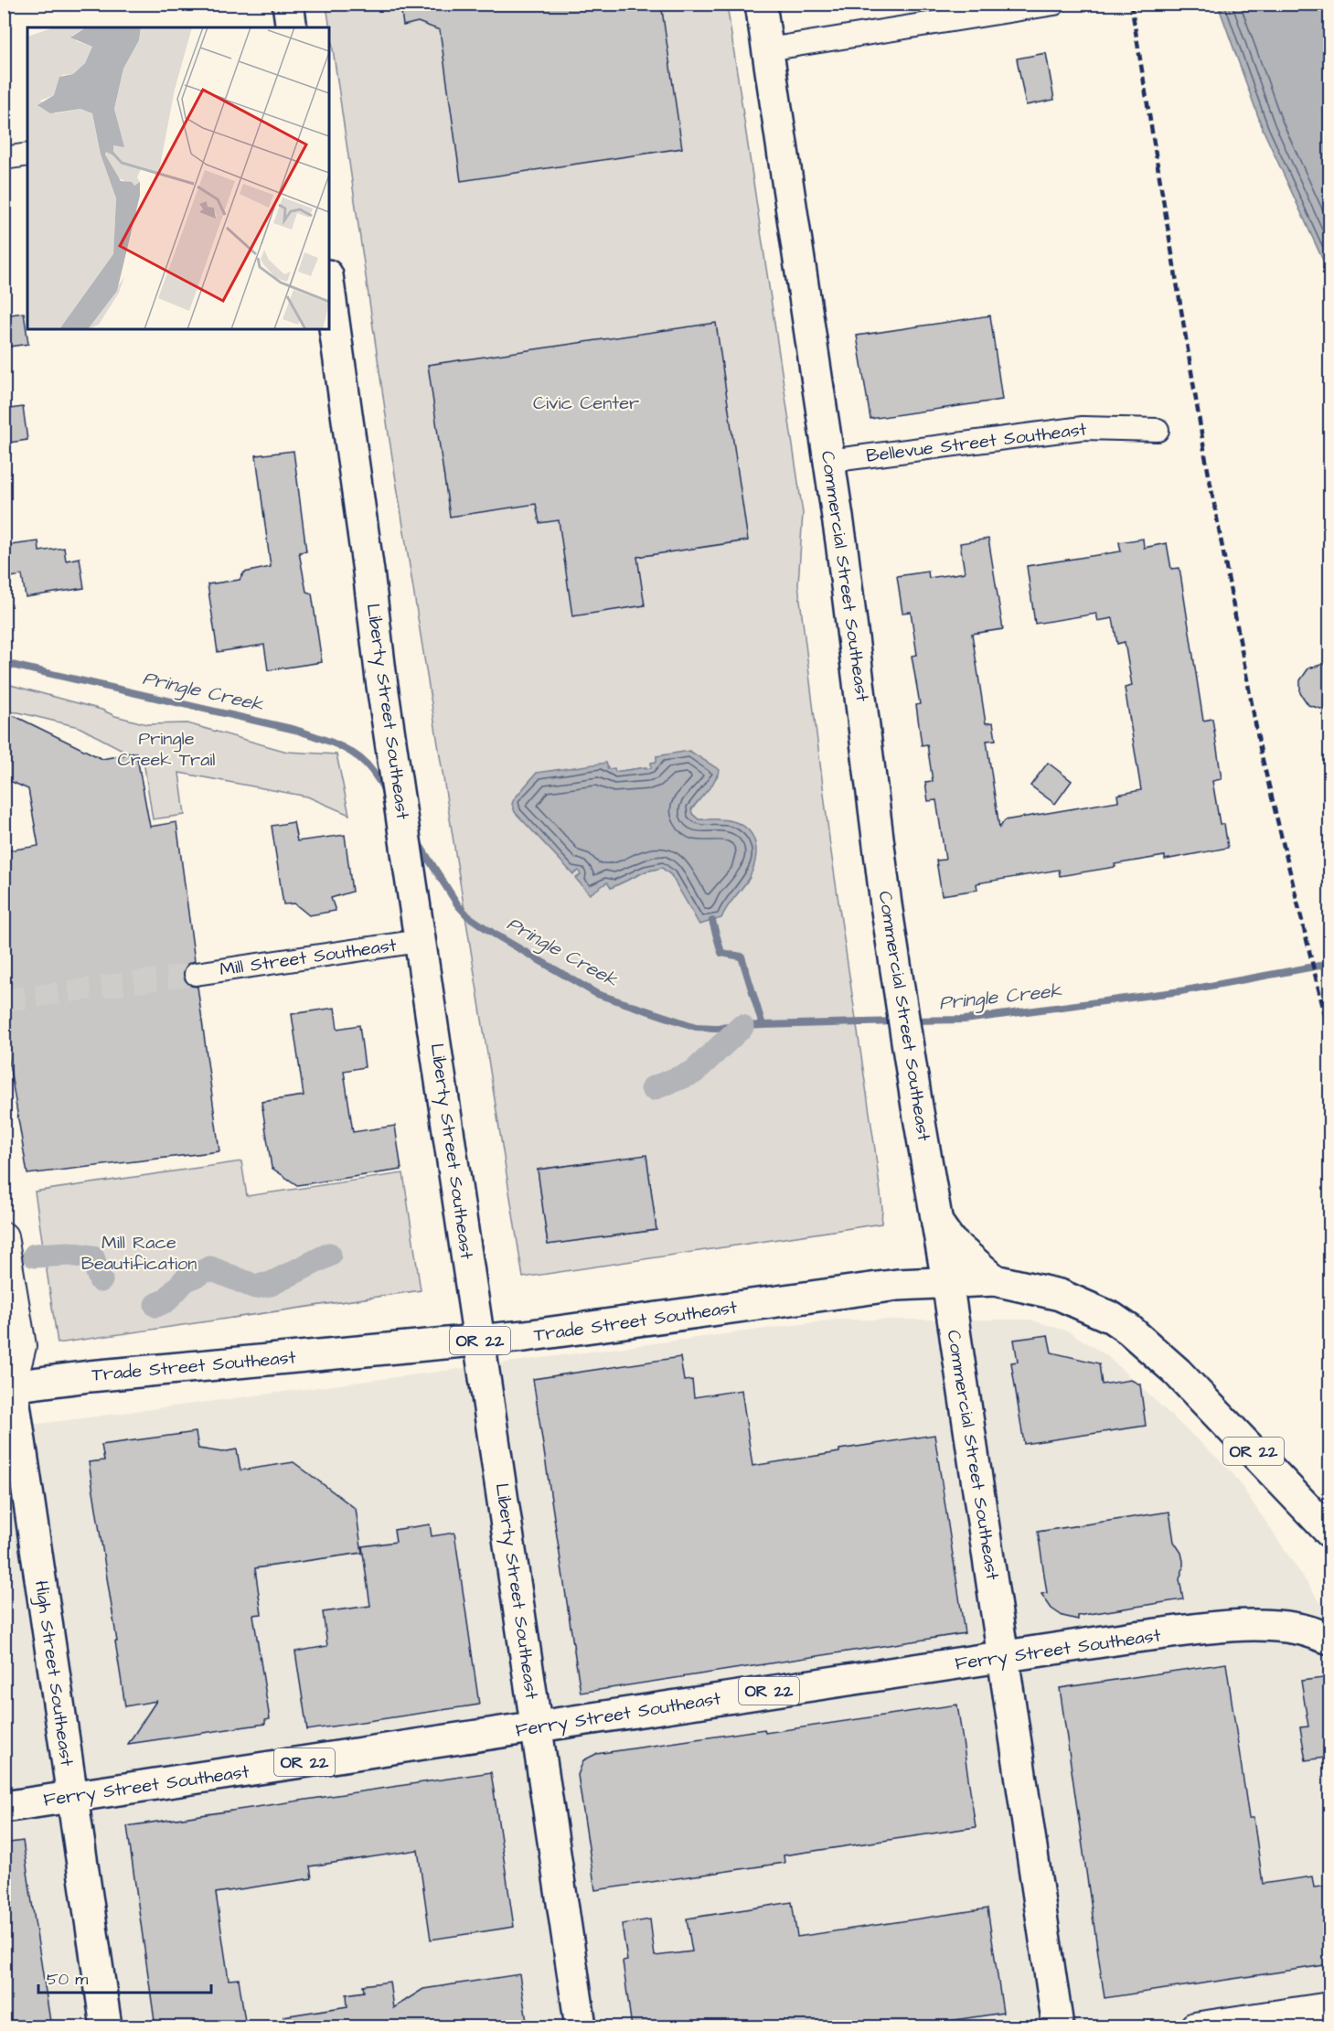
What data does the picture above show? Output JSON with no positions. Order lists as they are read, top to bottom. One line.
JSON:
{"streets":{"main road":["Commercial Street Southeast","Liberty Street Southeast","Trade Street Southeast","OR 22","Ferry Street Southeast","High Street Southeast"],"street":["Bellevue Street Southeast","Mill Street Southeast"]},"crossings":[["Bellevue Street Southeast","Commercial Street Southeast"],["Commercial Street Southeast","Trade Street Southeast"],["Commercial Street Southeast","Ferry Street Southeast"],["Liberty Street Southeast","Mill Street Southeast"],["Liberty Street Southeast","Trade Street Southeast"],["Liberty Street Southeast","Ferry Street Southeast"],["Trade Street Southeast","High Street Southeast"],["Ferry Street Southeast","High Street Southeast"]],"water":["Pringle Creek"],"parks":["Civic Center","Pringle Creek Trail","Mill Race Beautification"],"scale_bar":"50 m"}
